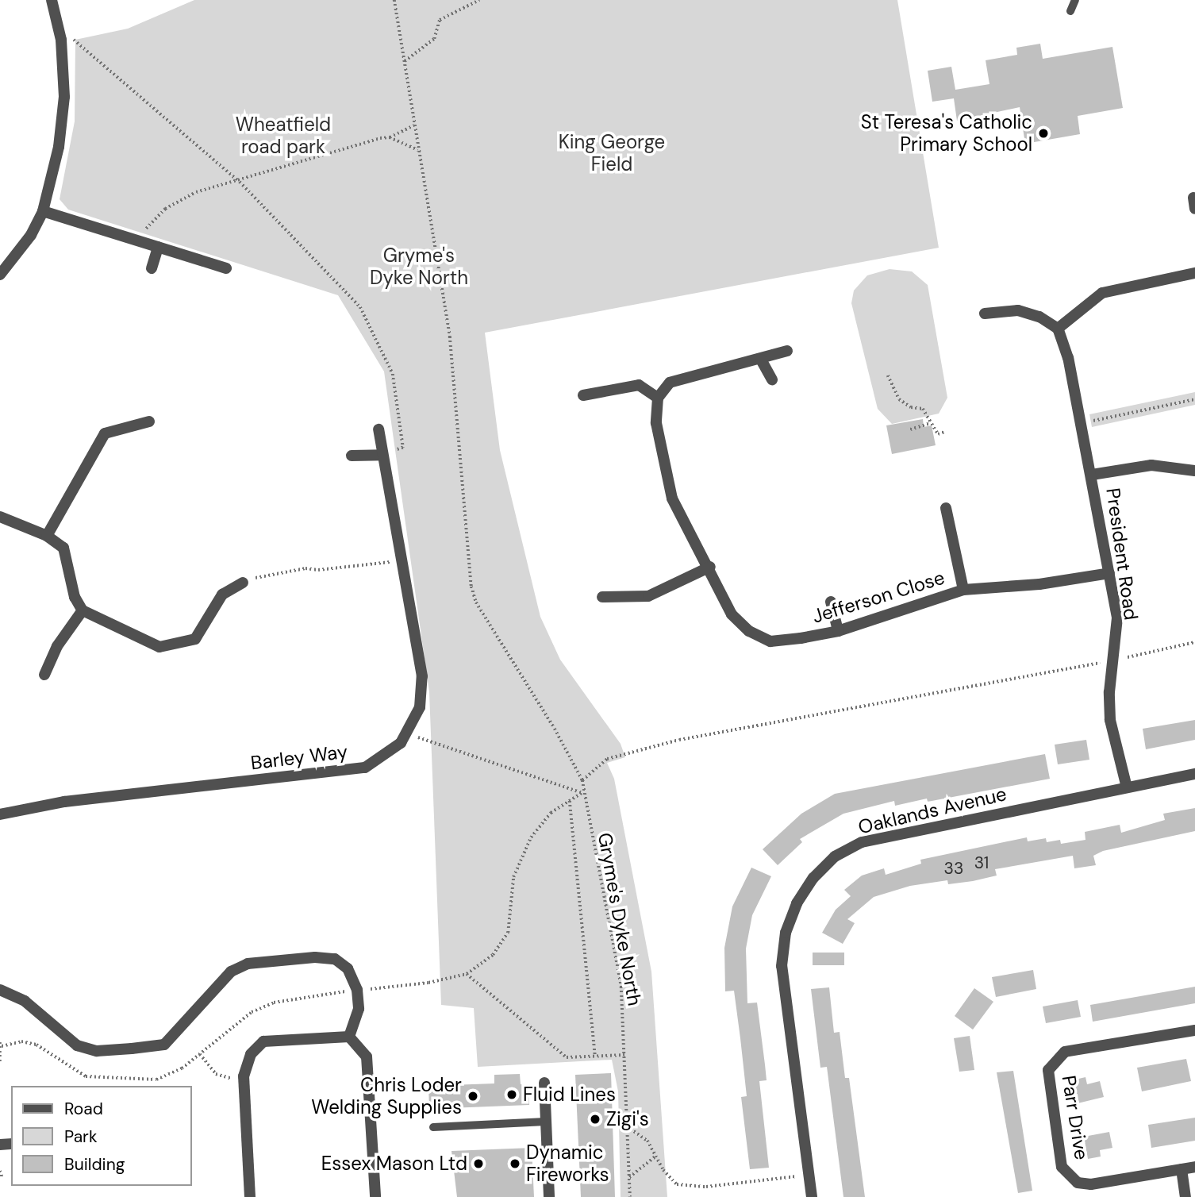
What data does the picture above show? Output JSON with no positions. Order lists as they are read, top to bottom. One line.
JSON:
{"streets":{"street":["President Road","Jefferson Close","Barley Way","Oaklands Avenue","Parr Drive"],"path":["Gryme's Dyke North"]},"crossings":[["President Road","Jefferson Close"],["President Road","Oaklands Avenue"]],"parks":["Wheatfield road park","King George Field","Gryme's Dyke North"],"places":["St Teresa's Catholic Primary School","Fluid Lines","Chris Loder Welding Supplies","Zigi's","Essex Mason Ltd","Dynamic Fireworks"],"house_numbers":["31","33"],"legend":["Road","Park","Building"]}
